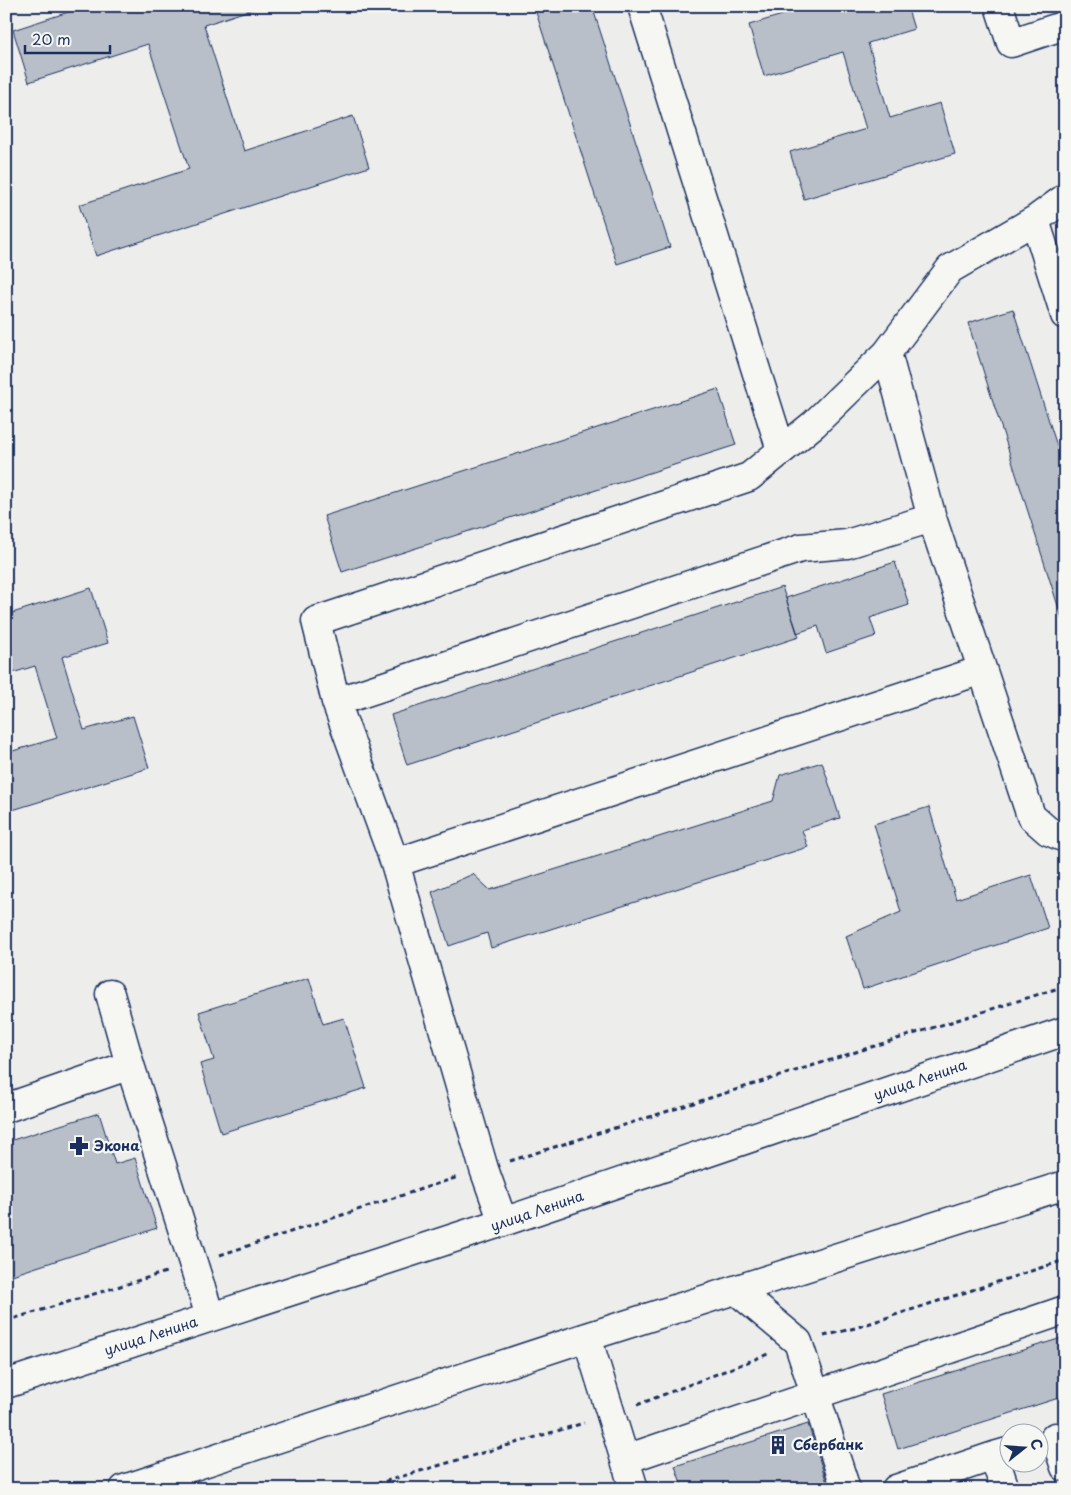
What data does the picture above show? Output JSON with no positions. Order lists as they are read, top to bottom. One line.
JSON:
{"streets":{"street":["улица Ленина"]},"places":{"pharmacy":["Экона"],"building":["Сбербанк"]},"scale_bar":"20 m","north":"right"}
